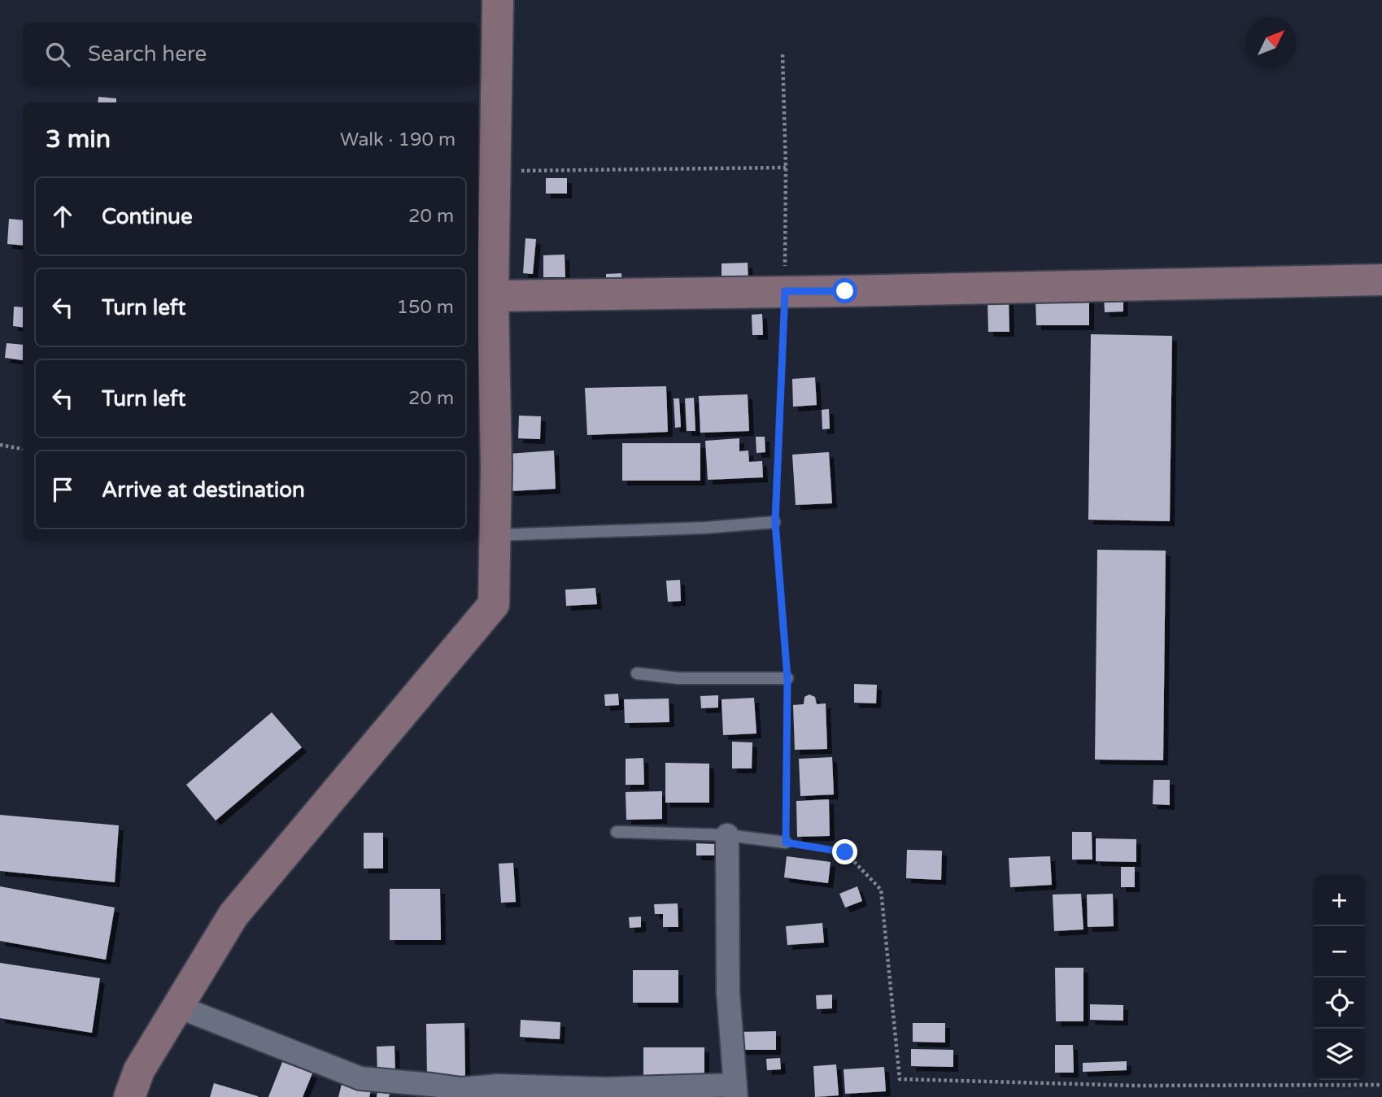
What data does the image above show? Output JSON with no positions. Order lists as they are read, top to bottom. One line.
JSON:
{"north":"top right","page":{"search":"Search here","heading":["3 min","Walk · 190 m"],"list":[["Continue","20 m"],["Turn left","150 m"],["Turn left","20 m"],"Arrive at destination"],"map_buttons":["+","−"]}}
